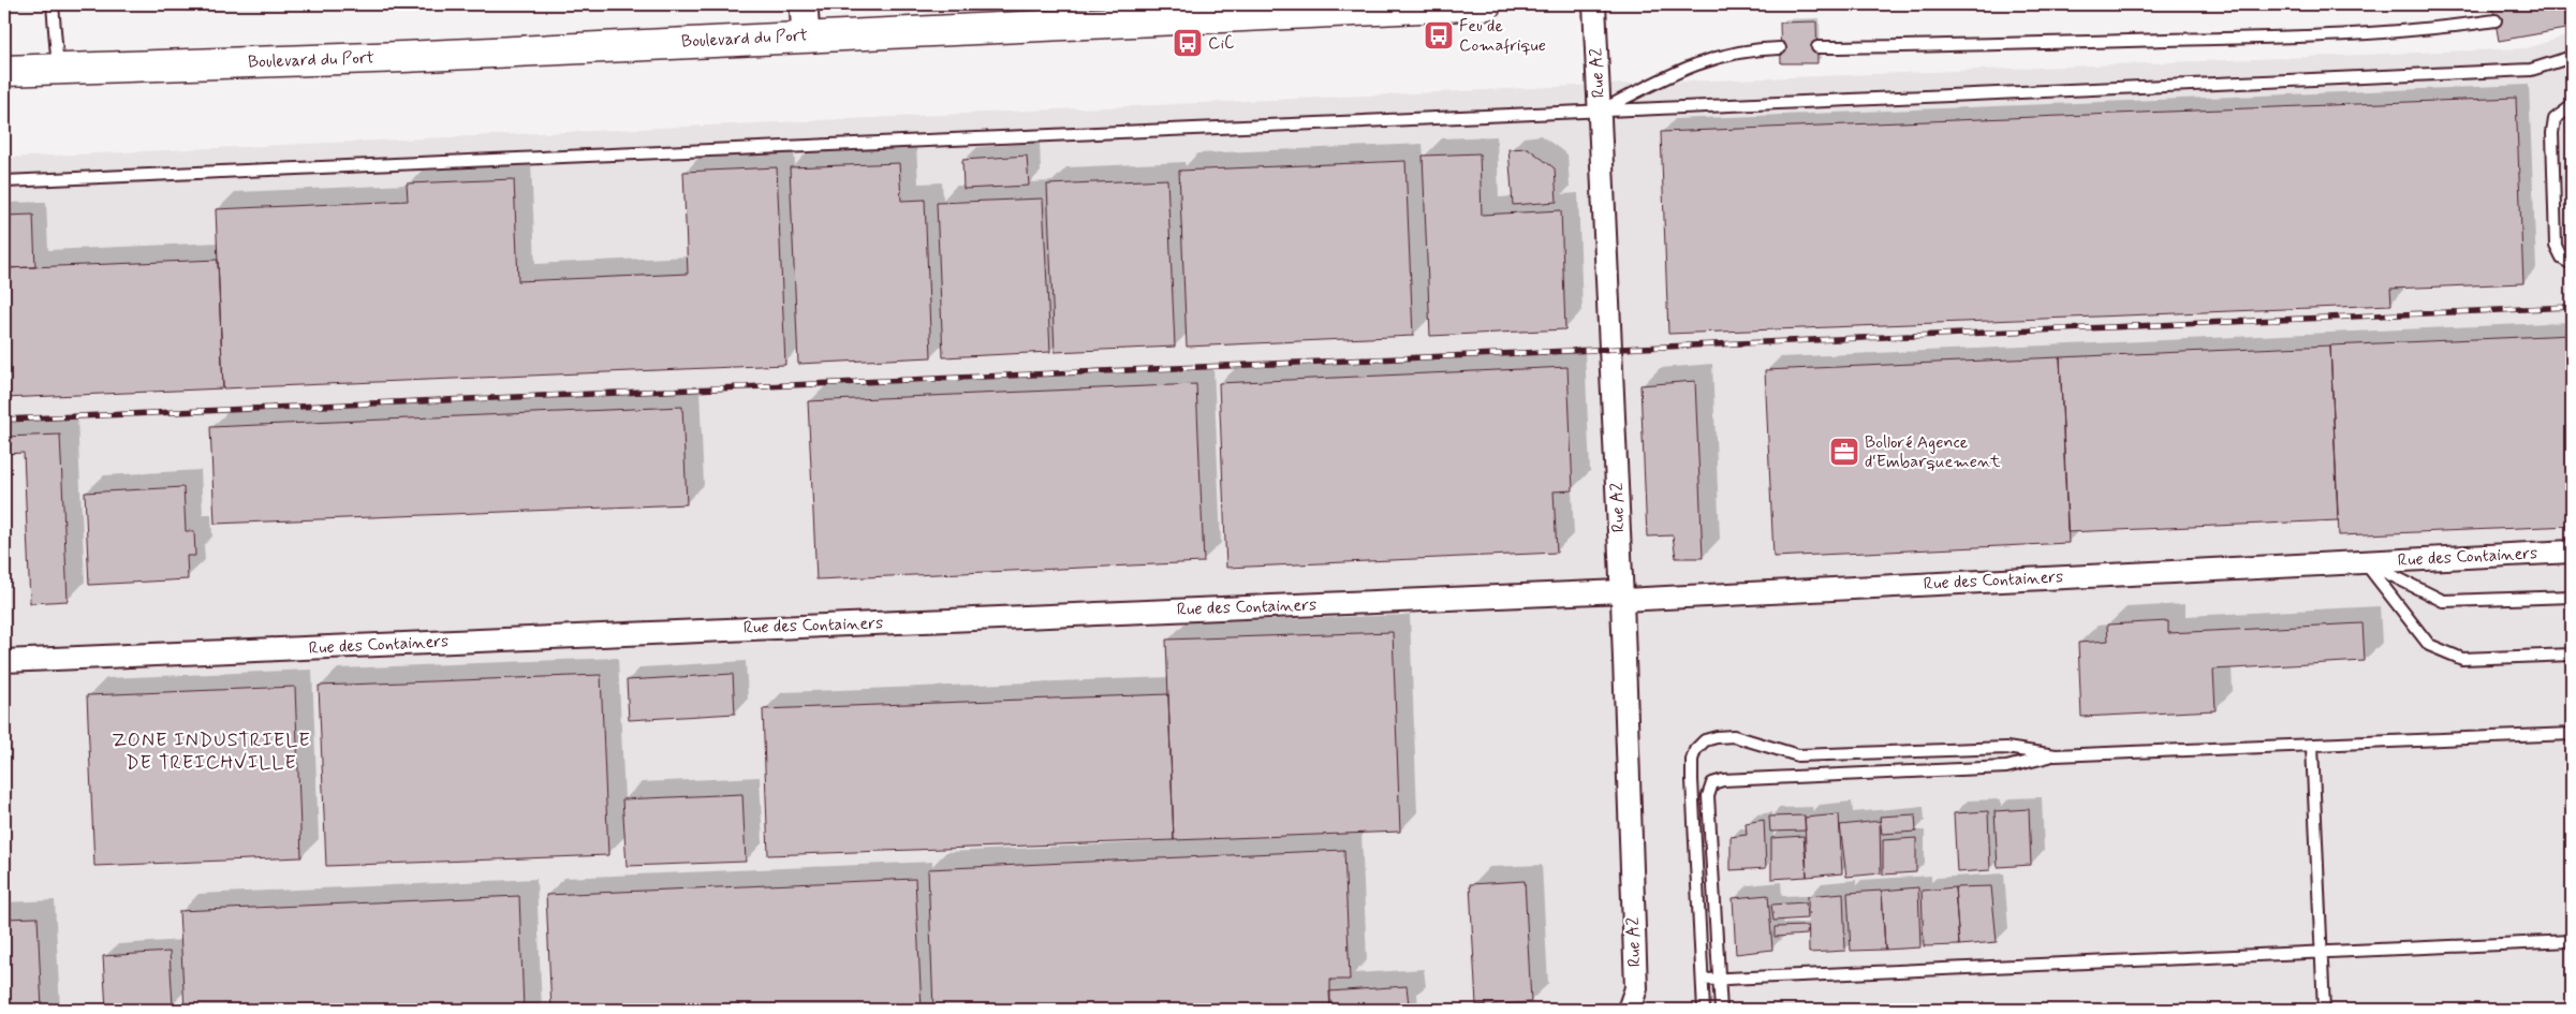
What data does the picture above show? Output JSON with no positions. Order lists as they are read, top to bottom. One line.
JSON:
{"streets":{"main road":["Boulevard du Port"],"street":["Rue A2","Rue des Containers"]},"crossings":[["Rue A2","Rue des Containers"]],"districts":["ZONE INDUSTRIELE DE TREICHVILLE"],"places":{"bus stop":["Feu de Comafrique","CiC"],"office":["Bolloré Agence d‘Embarquement"]}}
